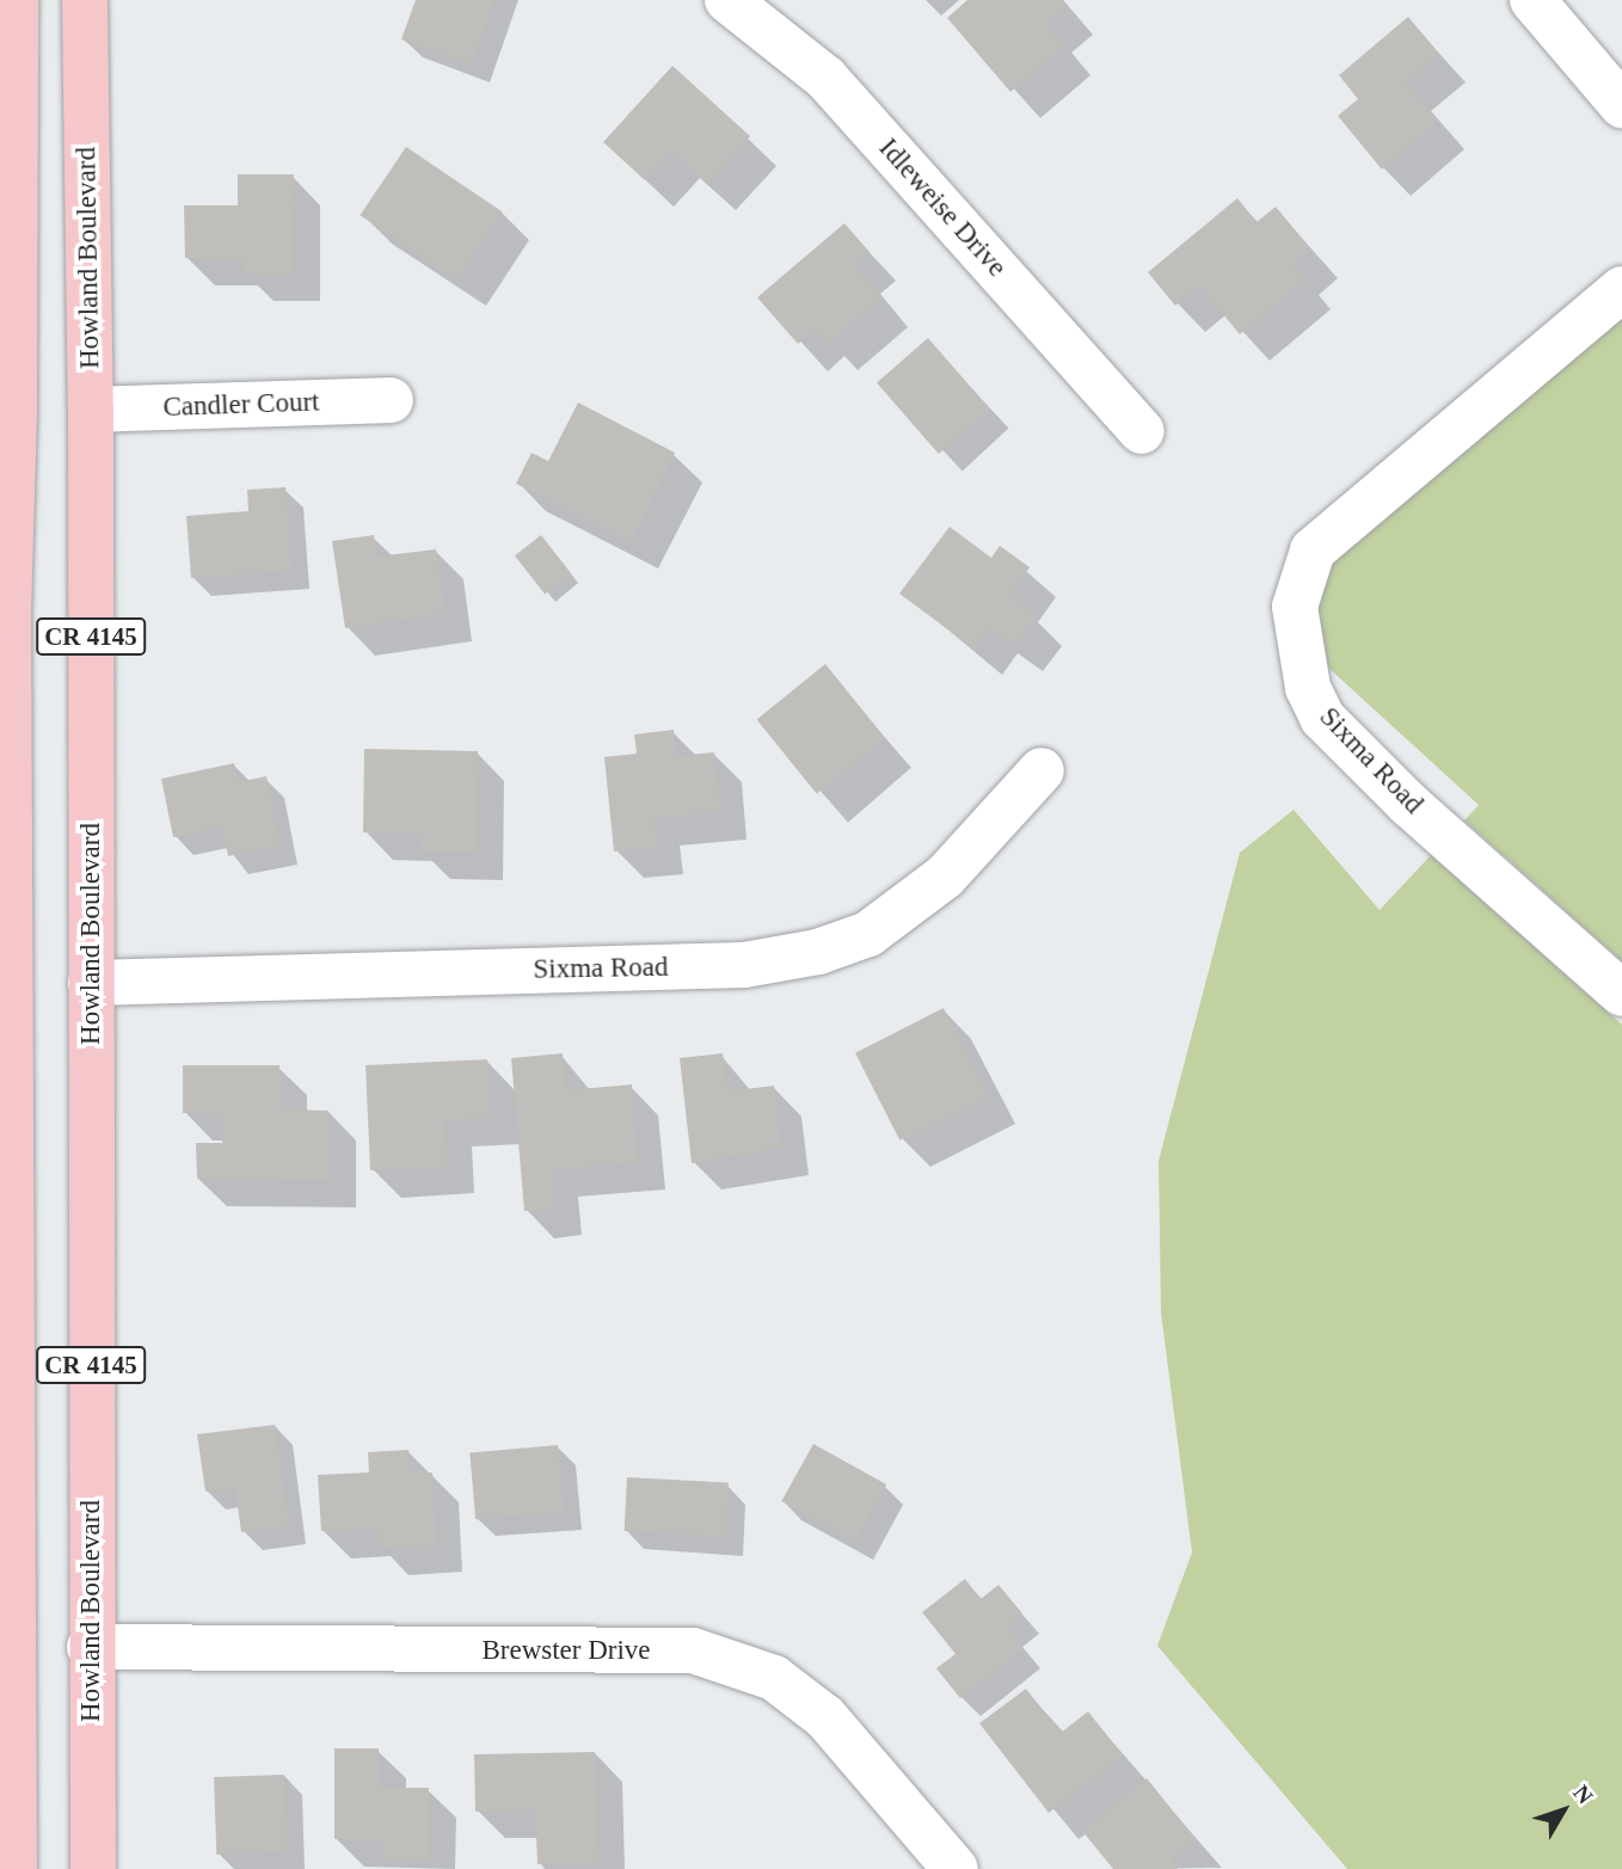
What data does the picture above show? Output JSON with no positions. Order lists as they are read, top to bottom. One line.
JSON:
{"streets":{"main road":["Howland Boulevard","CR 4145"],"street":["Idleweise Drive","Candler Court","Sixma Road","Brewster Drive"]},"crossings":[["Howland Boulevard","Candler Court"],["Howland Boulevard","Sixma Road"],["Howland Boulevard","Brewster Drive"]],"north":"top right"}
